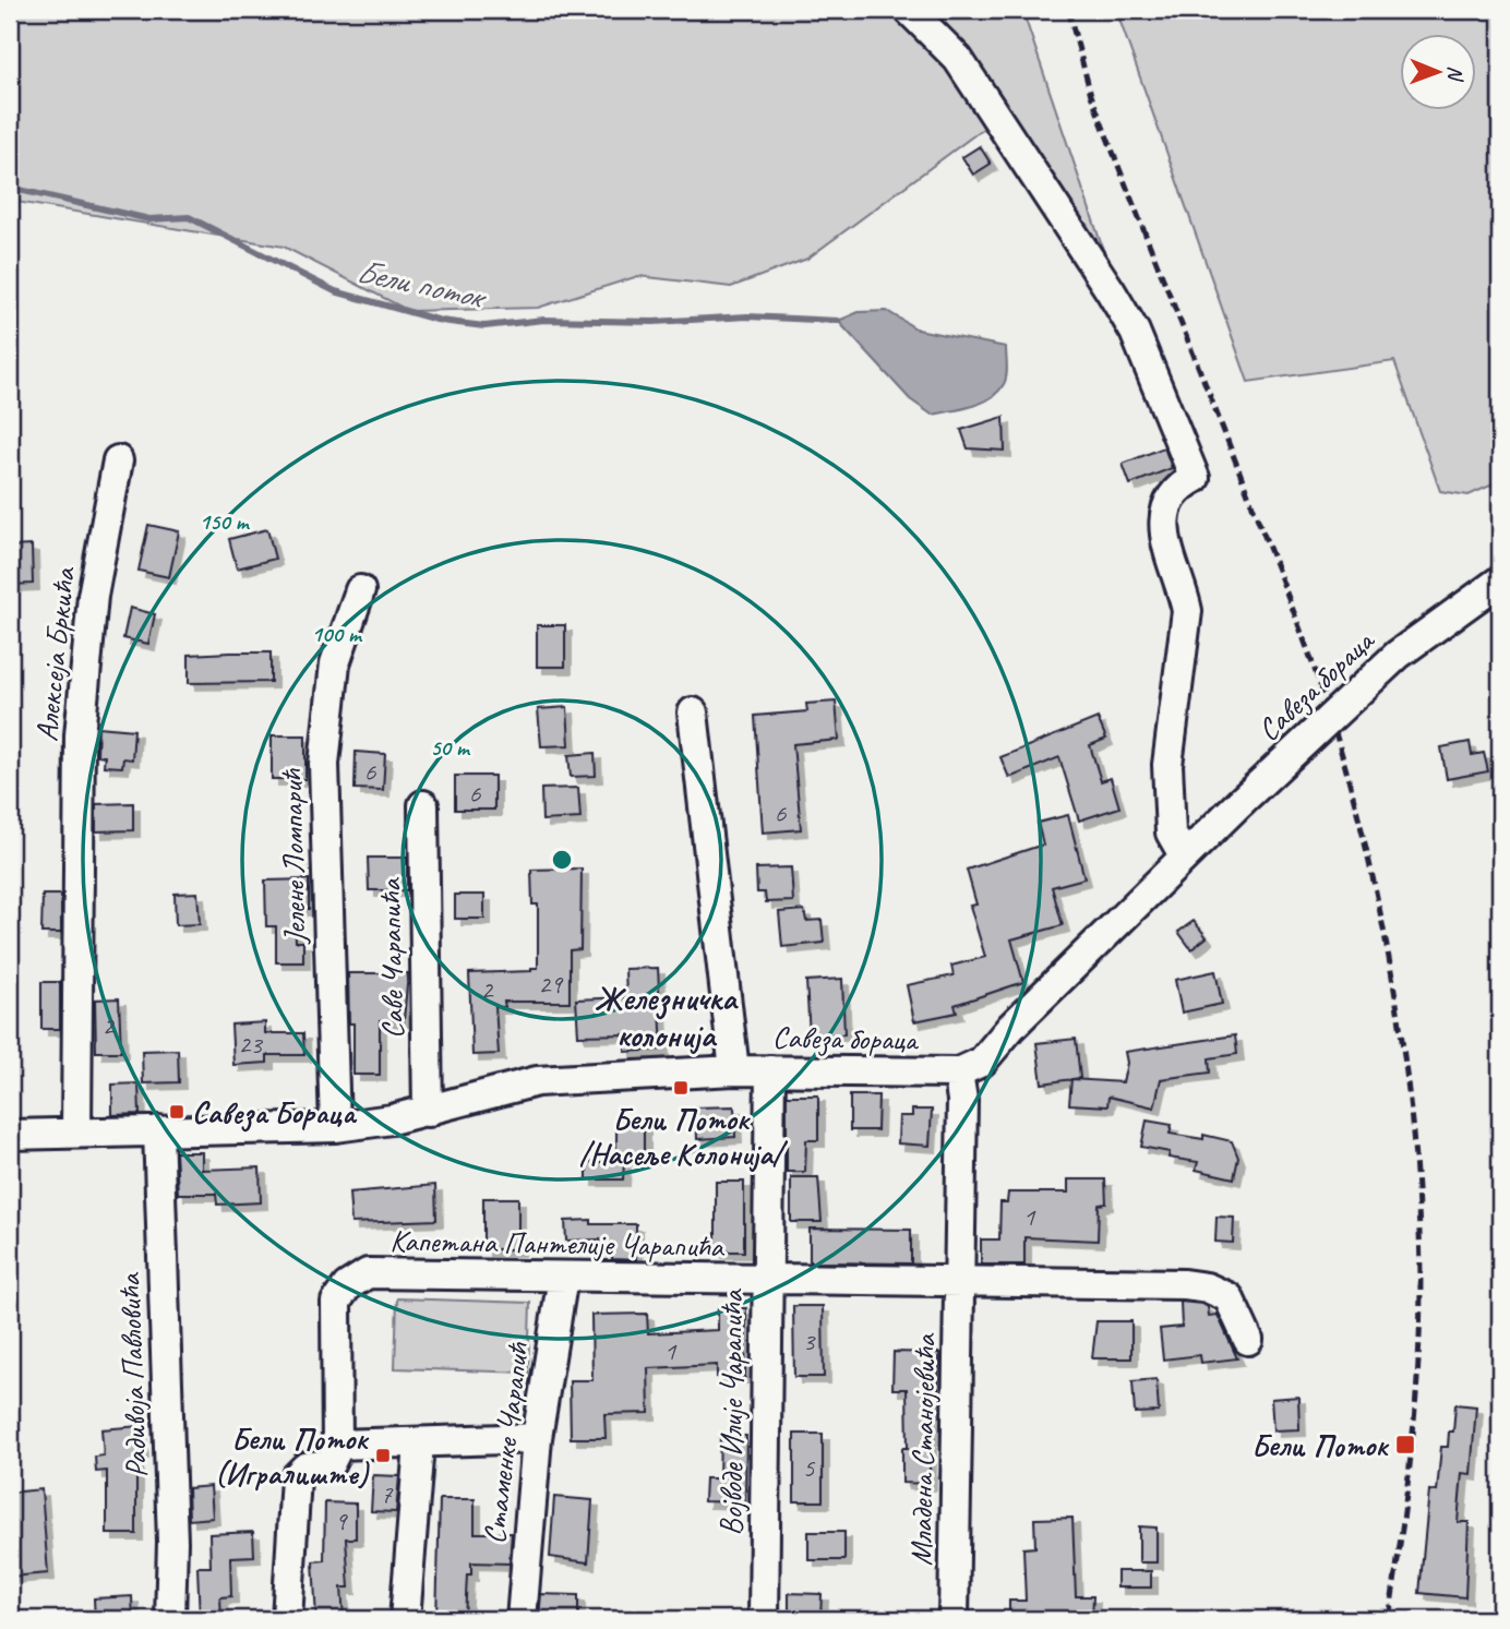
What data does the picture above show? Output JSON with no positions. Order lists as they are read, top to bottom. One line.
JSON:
{"streets":{"street":["Алексеја Бркића","Савеза бораца","Јелене Ломпарић","Саве Чарапића","Капетана Пантелије Чарапића","Радивоја Павловића","Војводе Илије Чарапића","Стаменке Чарапић","Младена Станојевића"]},"crossings":[["Алексеја Бркића","Савеза бораца"],["Савеза бораца","Јелене Ломпарић"],["Савеза бораца","Саве Чарапића"],["Савеза бораца","Радивоја Павловића"],["Савеза бораца","Војводе Илије Чарапића"],["Савеза бораца","Младена Станојевића"],["Капетана Пантелије Чарапића","Војводе Илије Чарапића"],["Капетана Пантелије Чарапића","Стаменке Чарапић"],["Капетана Пантелије Чарапића","Младена Станојевића"]],"districts":["Железничка колонија"],"water":["Бели поток"],"places":{"transit":["Бели Поток /Насеље Колонија/","Савеза Бораца","Бели Поток","Бели Поток (Игралиште)"]},"house_numbers":["6","6","6","29","2","2","23","1","3","1","5","7","9"],"north":"right","rings":["150 m","100 m","50 m"]}
